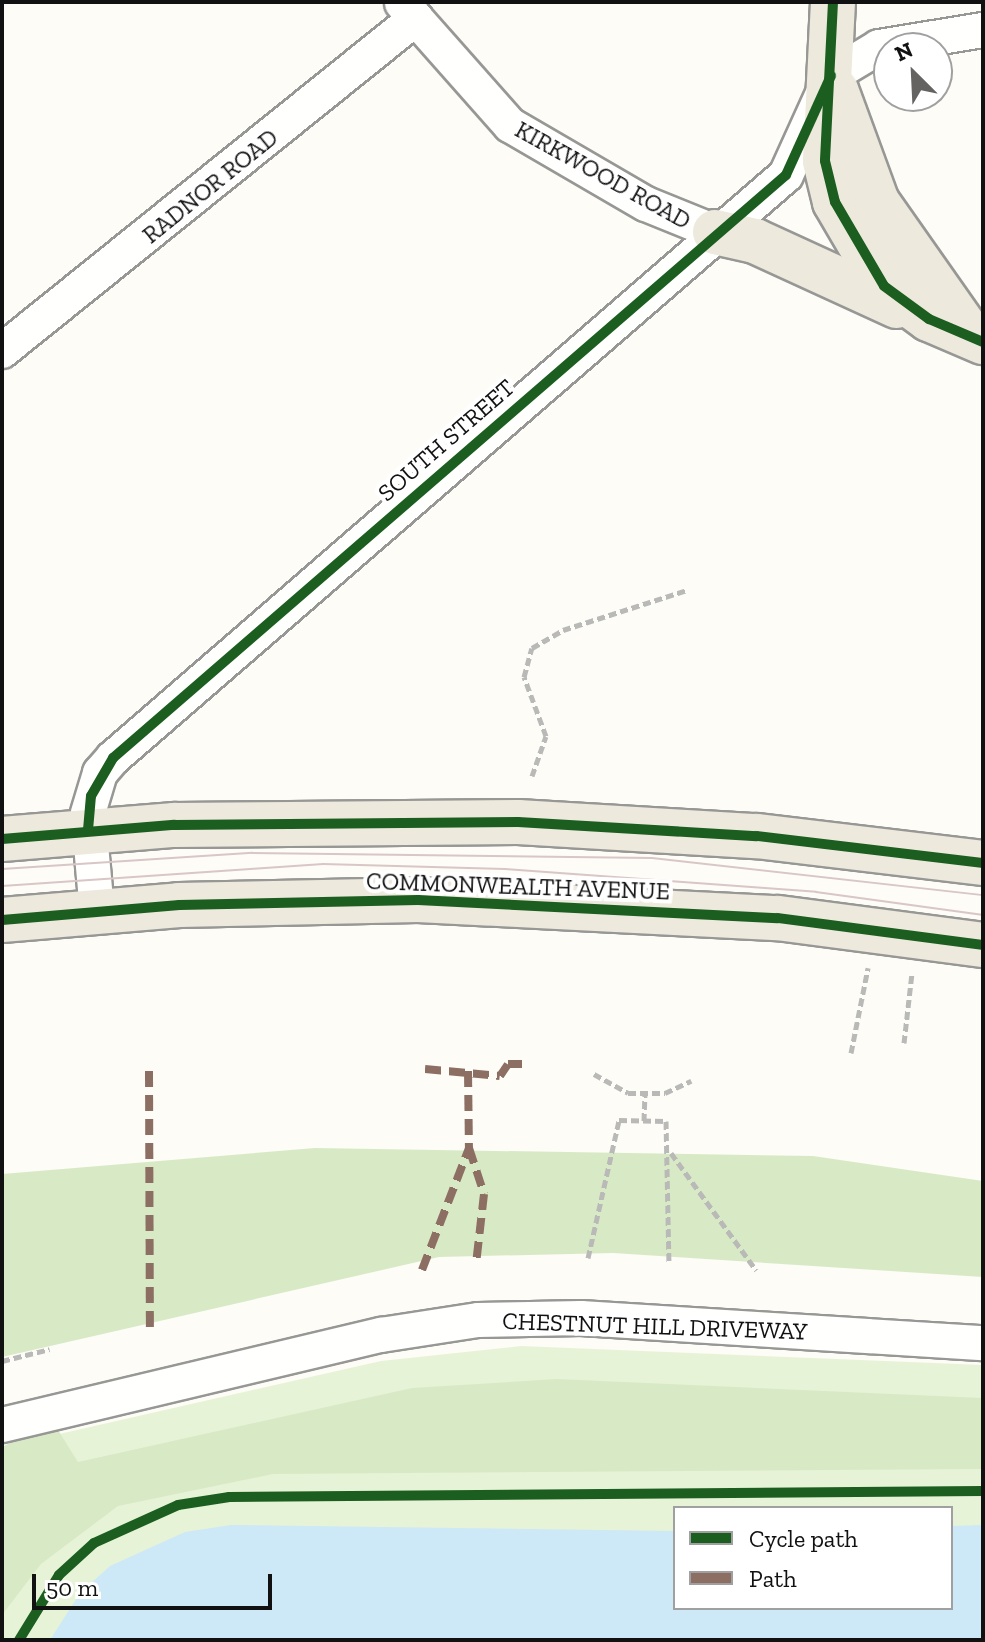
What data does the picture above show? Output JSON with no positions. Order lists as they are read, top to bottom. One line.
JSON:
{"streets":{"main road":["COMMONWEALTH AVENUE"],"street":["KIRKWOOD ROAD","RADNOR ROAD","SOUTH STREET","CHESTNUT HILL DRIVEWAY"]},"crossings":[["KIRKWOOD ROAD","RADNOR ROAD"],["KIRKWOOD ROAD","SOUTH STREET"],["SOUTH STREET","COMMONWEALTH AVENUE"]],"legend":["Cycle path","Path"],"scale_bar":"50 m","north":"top left"}
